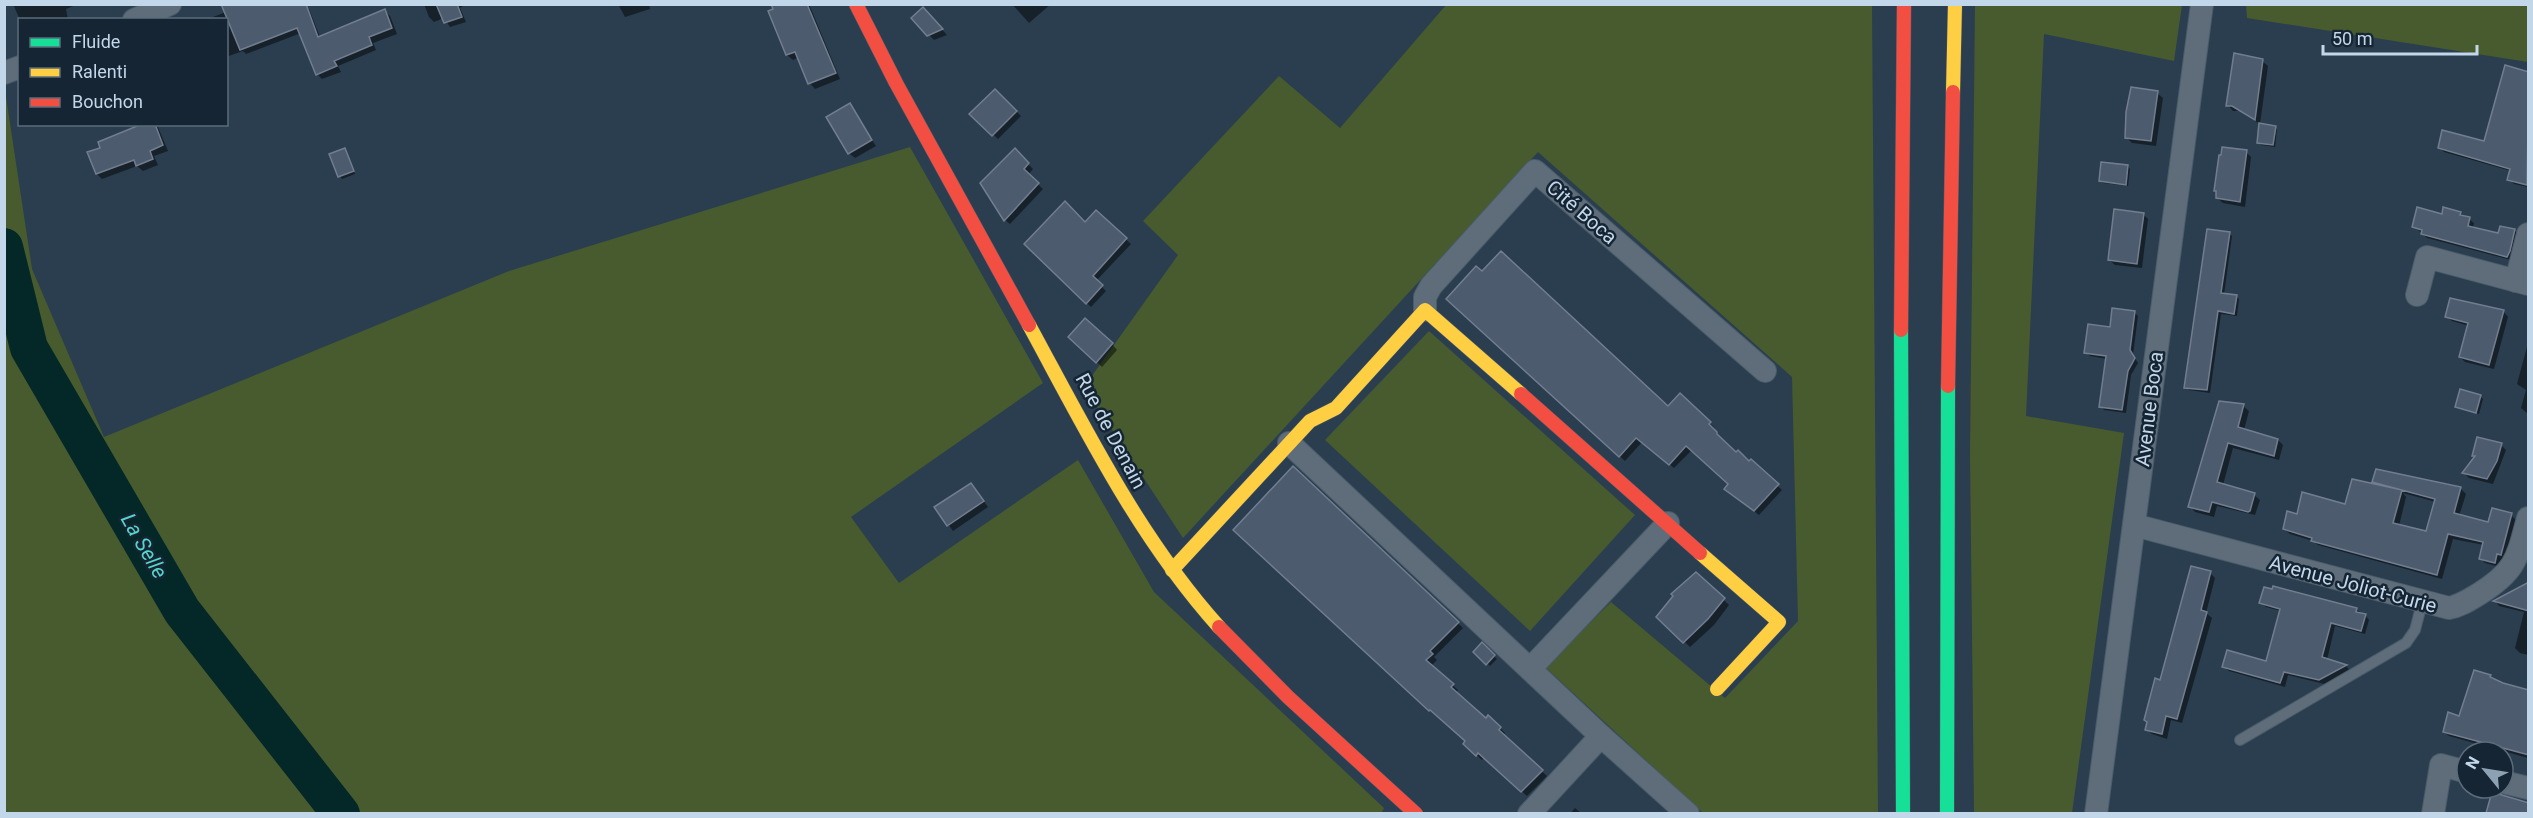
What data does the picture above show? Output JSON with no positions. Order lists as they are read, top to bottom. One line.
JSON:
{"streets":{"main road":["Cité Boca","Rue de Denain"],"street":["Avenue Boca","Avenue Joliot-Curie"]},"crossings":[["Cité Boca","Rue de Denain"],["Avenue Boca","Avenue Joliot-Curie"]],"water":["La Selle"],"legend":["Fluide","Ralenti","Bouchon"],"scale_bar":"50 m","north":"top left"}
